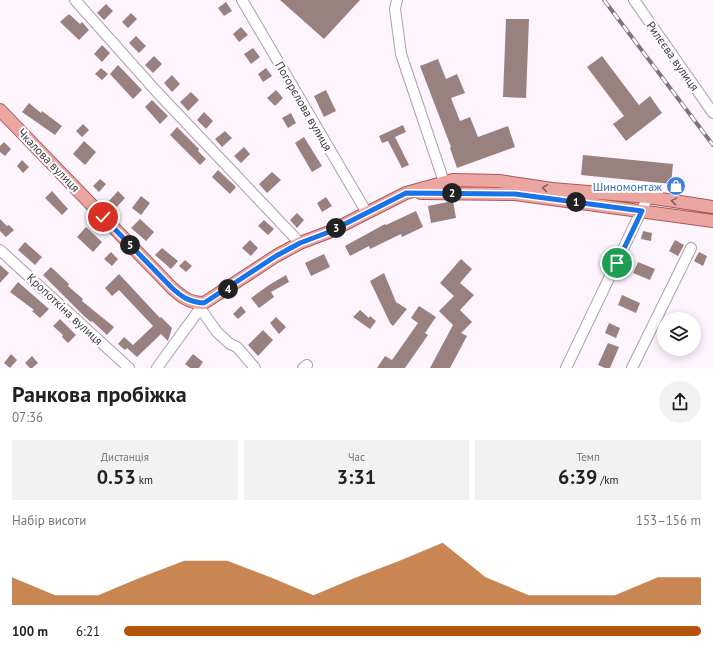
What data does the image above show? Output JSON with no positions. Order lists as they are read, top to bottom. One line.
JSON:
{"streets":{"main road":["Чкалова вулиця"],"street":["Рилєєва вулиця","Погорєлова вулиця","Кропоткіна вулиця"]},"places":{"shop":["Шиномонтаж"]},"page":{"pins":["2","1","3","5","4"],"heading":["Ранкова пробіжка","07:36"],"stats":[["Дистанція","0.53 km"],["Час","3:31"],["Темп","6:39 /km"]],"chart":["Набір висоти","153–156 m"],"list":[{"name":"100 m","note":"6:21"}]}}
